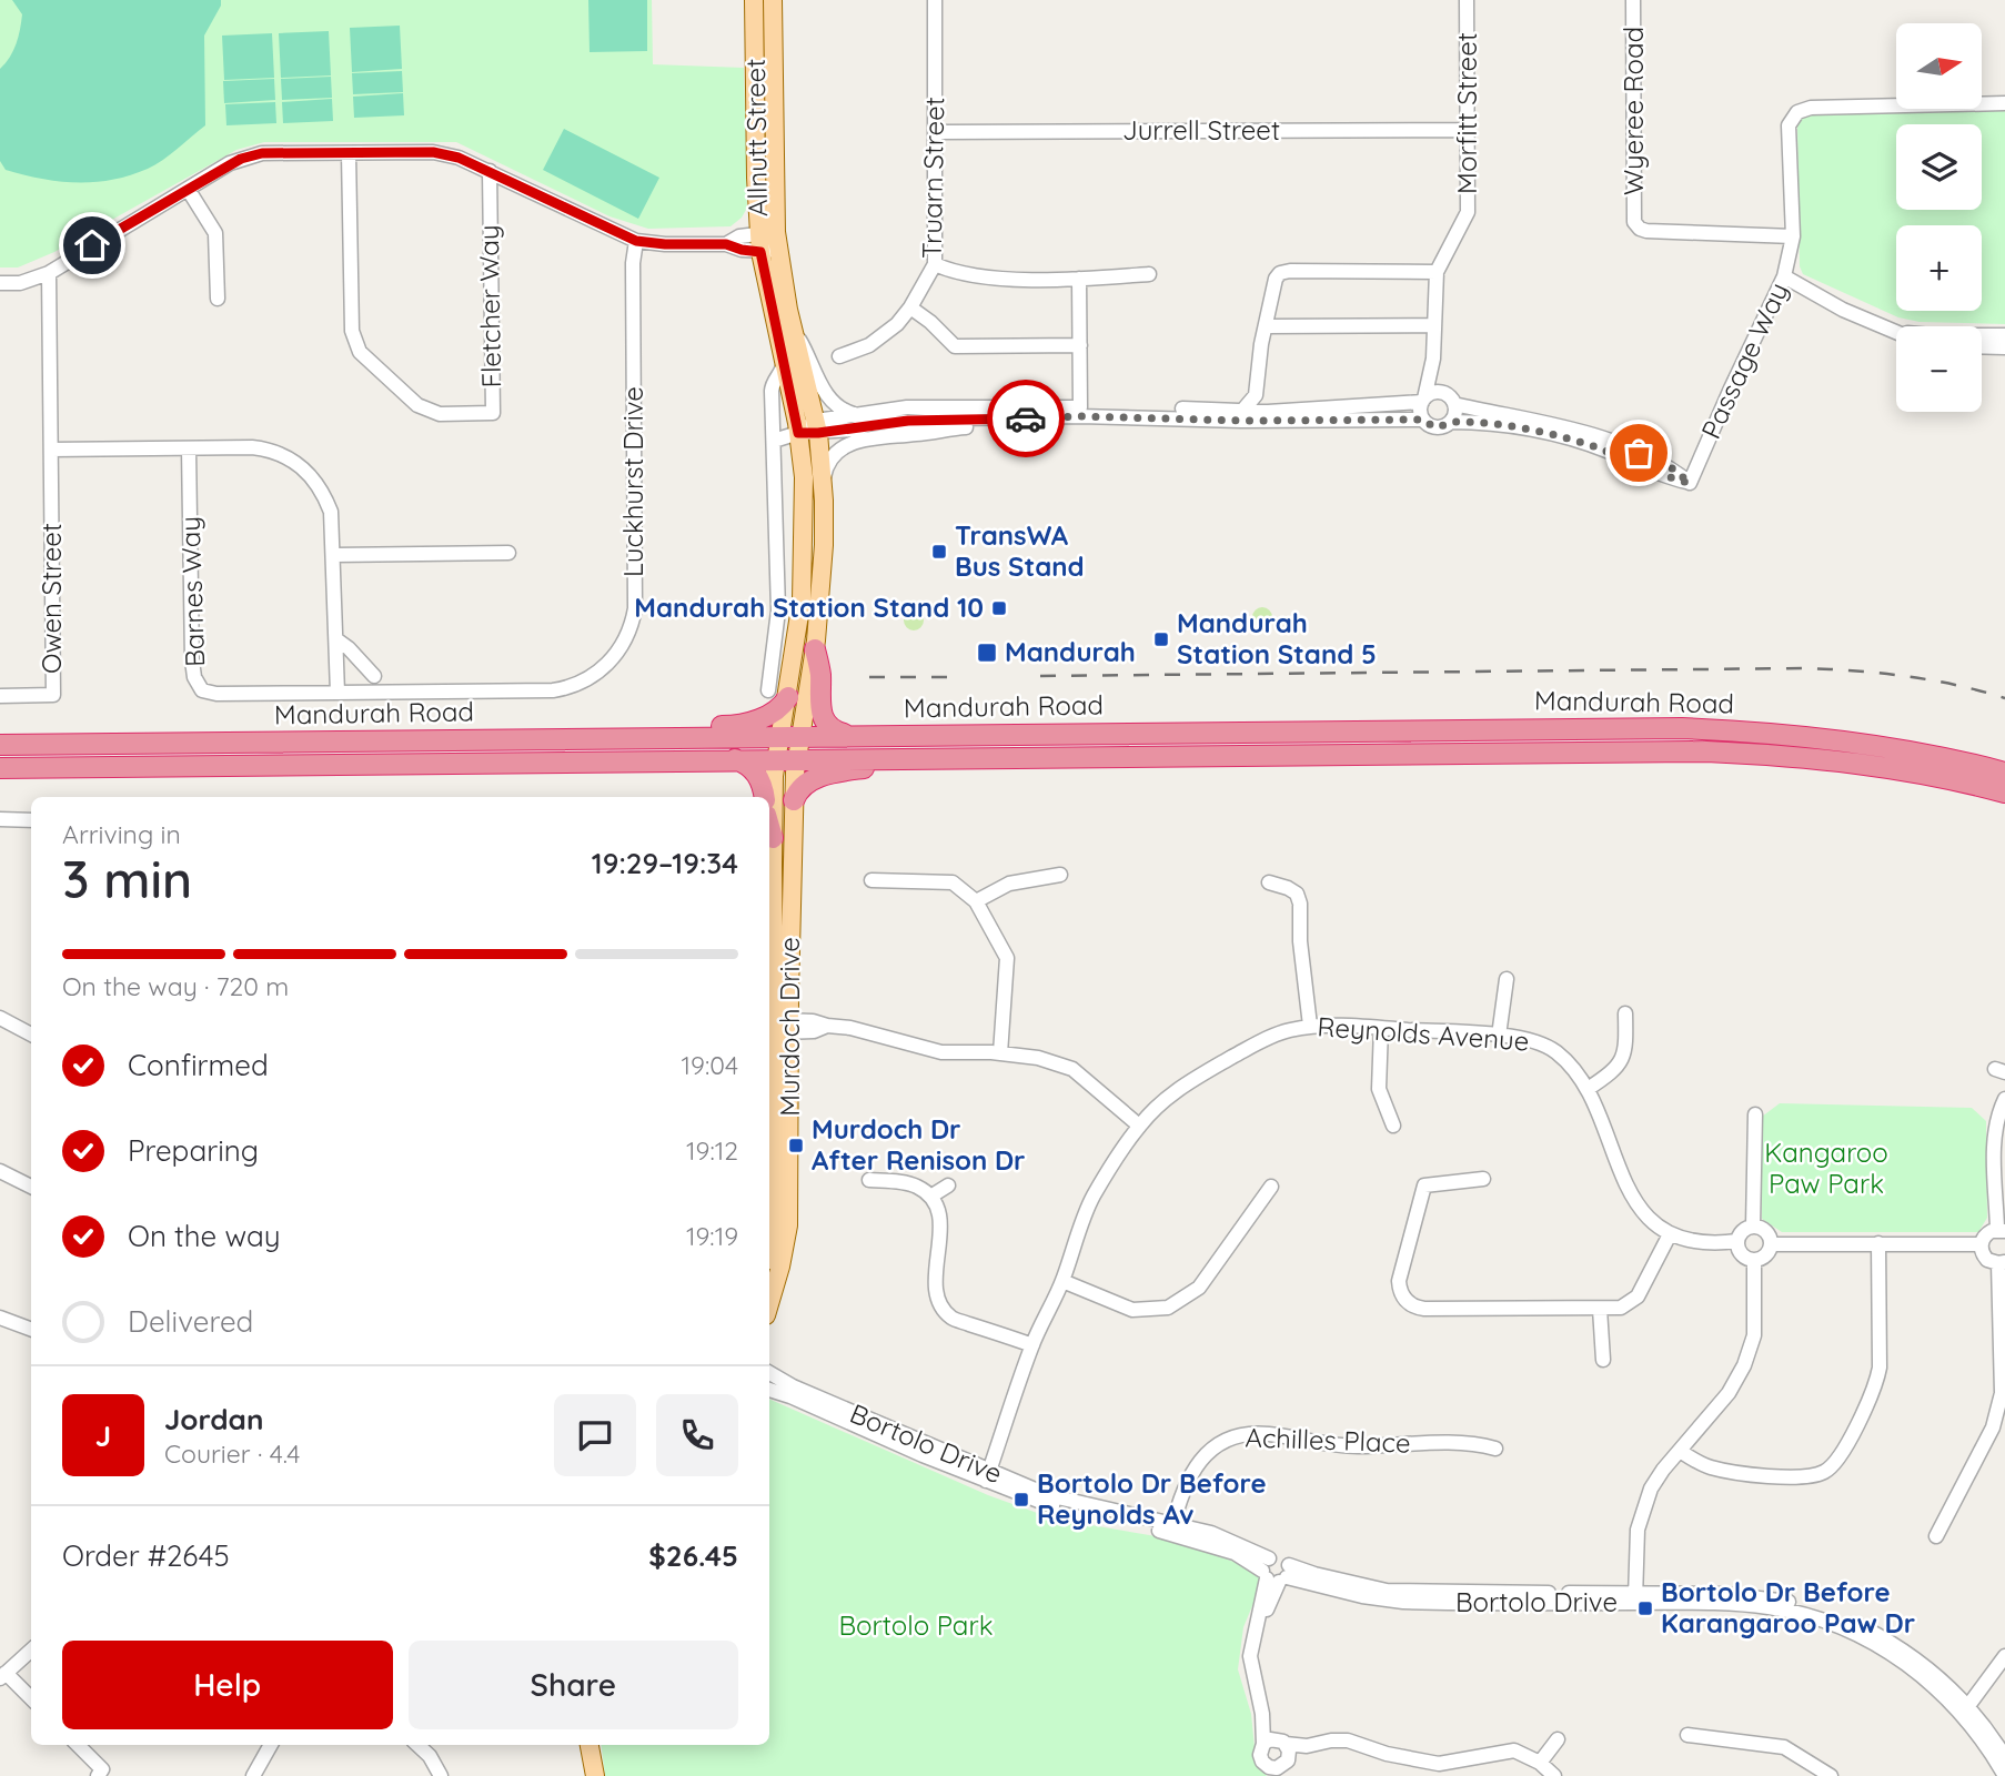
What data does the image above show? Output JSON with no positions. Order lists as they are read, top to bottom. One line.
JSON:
{"streets":{"highway":["Mandurah Road"],"main road":["Allnutt Street","Murdoch Drive"],"street":["Wyeree Road","Morfitt Street","Jurrell Street","Truarn Street","Fletcher Way","Passage Way","Luckhurst Drive","Barnes Way","Owen Street","Reynolds Avenue","Achilles Place","Bortolo Drive"]},"crossings":[["Wyeree Road","Passage Way"],["Morfitt Street","Jurrell Street"],["Jurrell Street","Truarn Street"],["Allnutt Street","Mandurah Road"],["Allnutt Street","Murdoch Drive"],["Luckhurst Drive","Barnes Way"],["Mandurah Road","Murdoch Drive"],["Reynolds Avenue","Bortolo Drive"],["Achilles Place","Bortolo Drive"]],"parks":["Kangaroo Paw Park","Bortolo Park"],"places":{"transit":["TransWA Bus Stand","Mandurah Station Stand 10","Mandurah Station Stand 5","Mandurah","Murdoch Dr After Renison Dr","Bortolo Dr Before Reynolds Av","Bortolo Dr Before Karangaroo Paw Dr"]},"north":"right","page":{"map_buttons":["+","−"],"heading":["3 min","Arriving in","19:29–19:34"],"panel":["Jordan","Courier · 4.4","Order #2645","$26.45"],"bar":"On the way · 720 m","list":[["Confirmed","19:04"],["Preparing","19:12"],["On the way","19:19"],"Delivered"],"round":"J","buttons":["Help","Share"]}}
